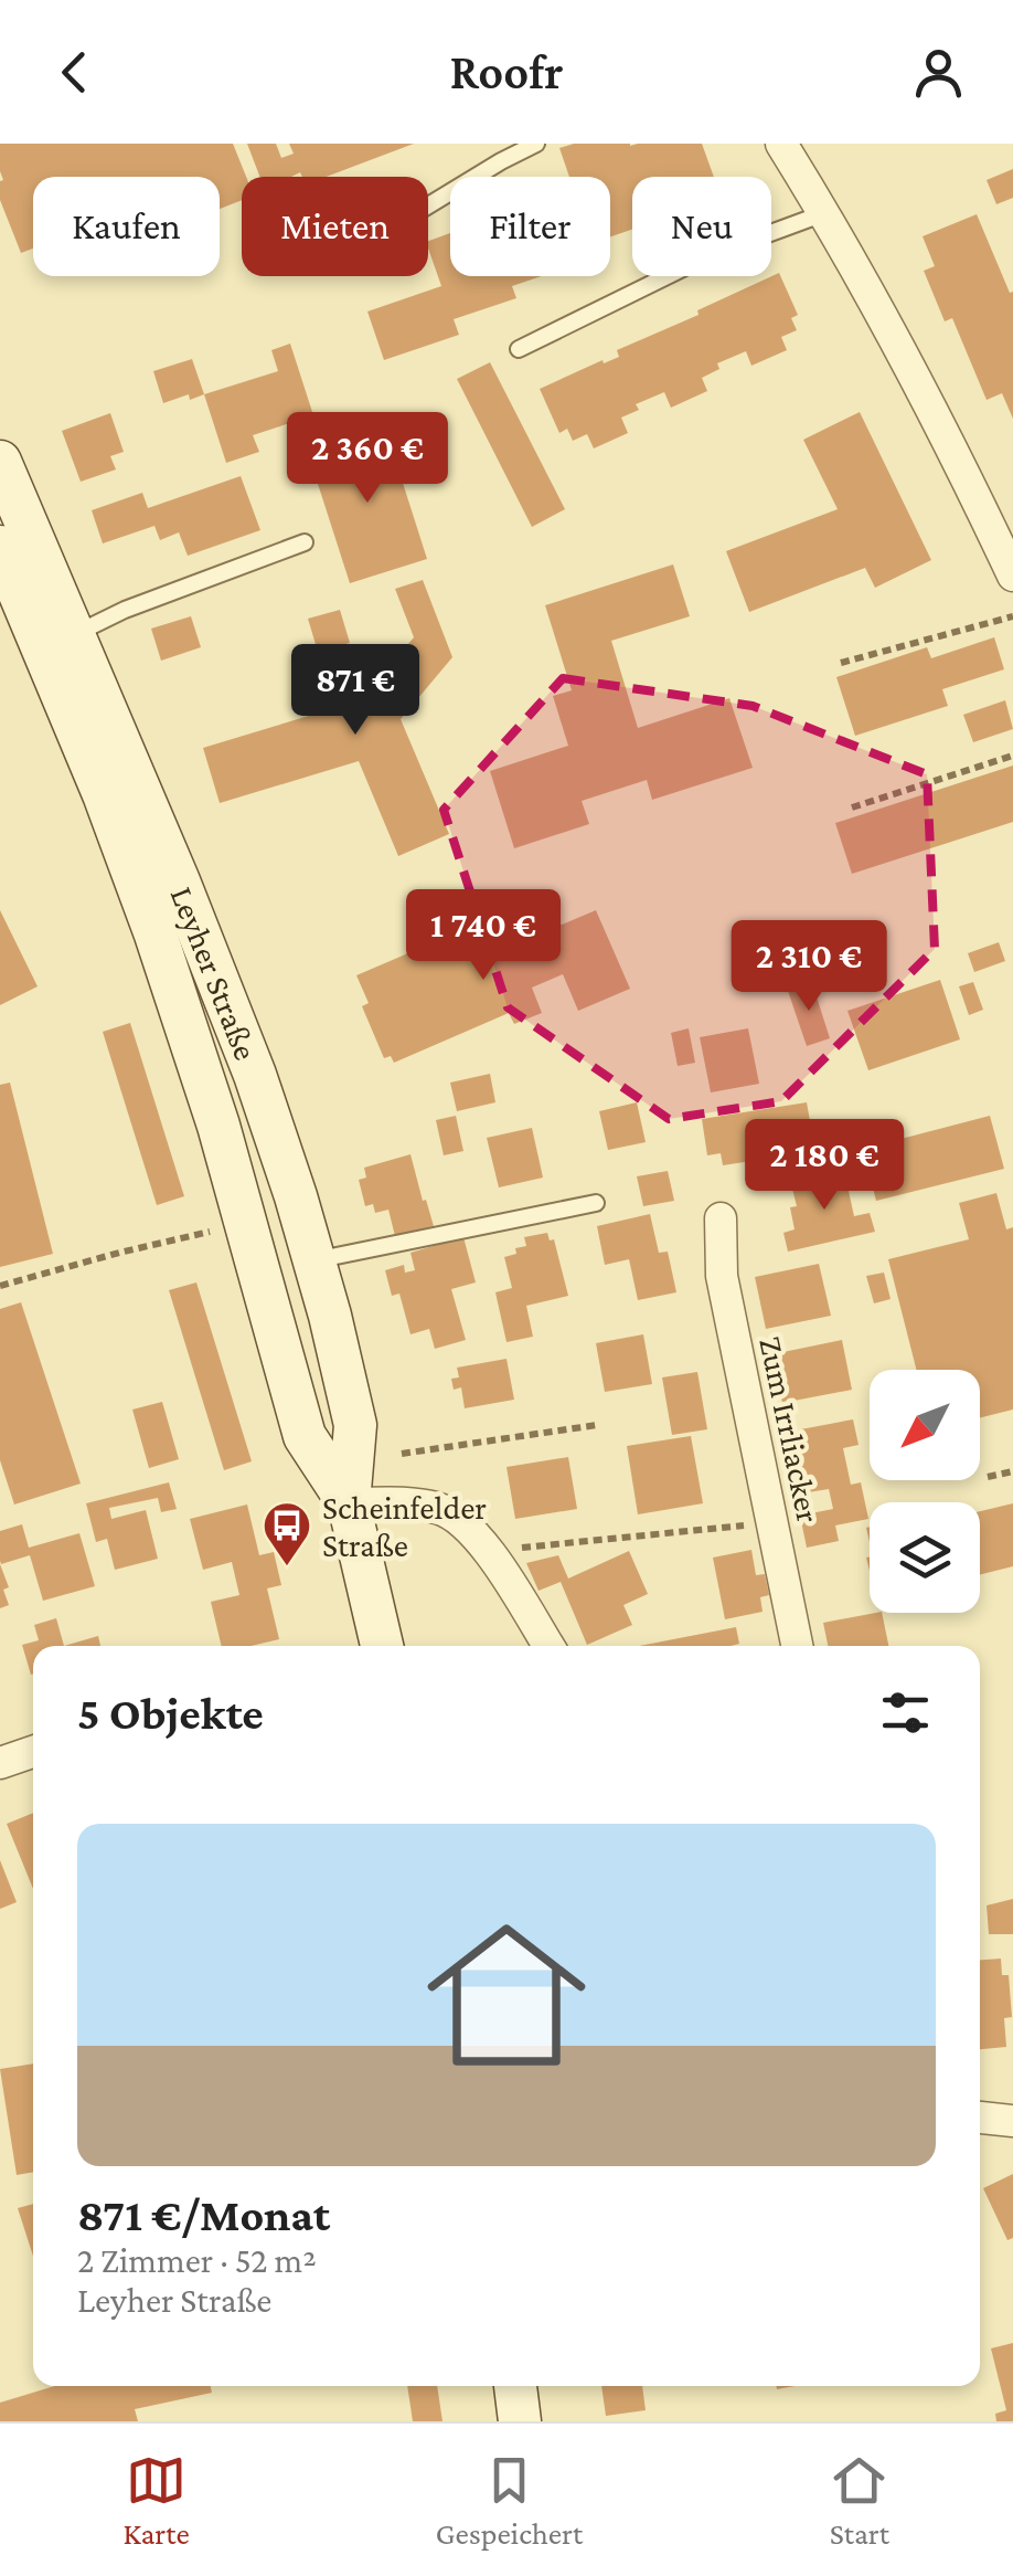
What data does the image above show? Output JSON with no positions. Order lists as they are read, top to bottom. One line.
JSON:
{"streets":{"main road":["Leyher Straße"],"street":["Zum Irrliacker"]},"places":{"bus stop":["Scheinfelder Straße"]},"north":"bottom left","page":{"header":"Roofr","chip":["Kaufen","Mieten","Filter","Neu"],"price":["2 360 €","871 €","1 740 €","2 310 €","2 180 €"],"heading":"5 Objekte","list":[{"name":"871 €/Monat","note":"2 Zimmer · 52 m² · Leyher Straße"}],"tabs":["Karte","Gespeichert","Start"]}}
